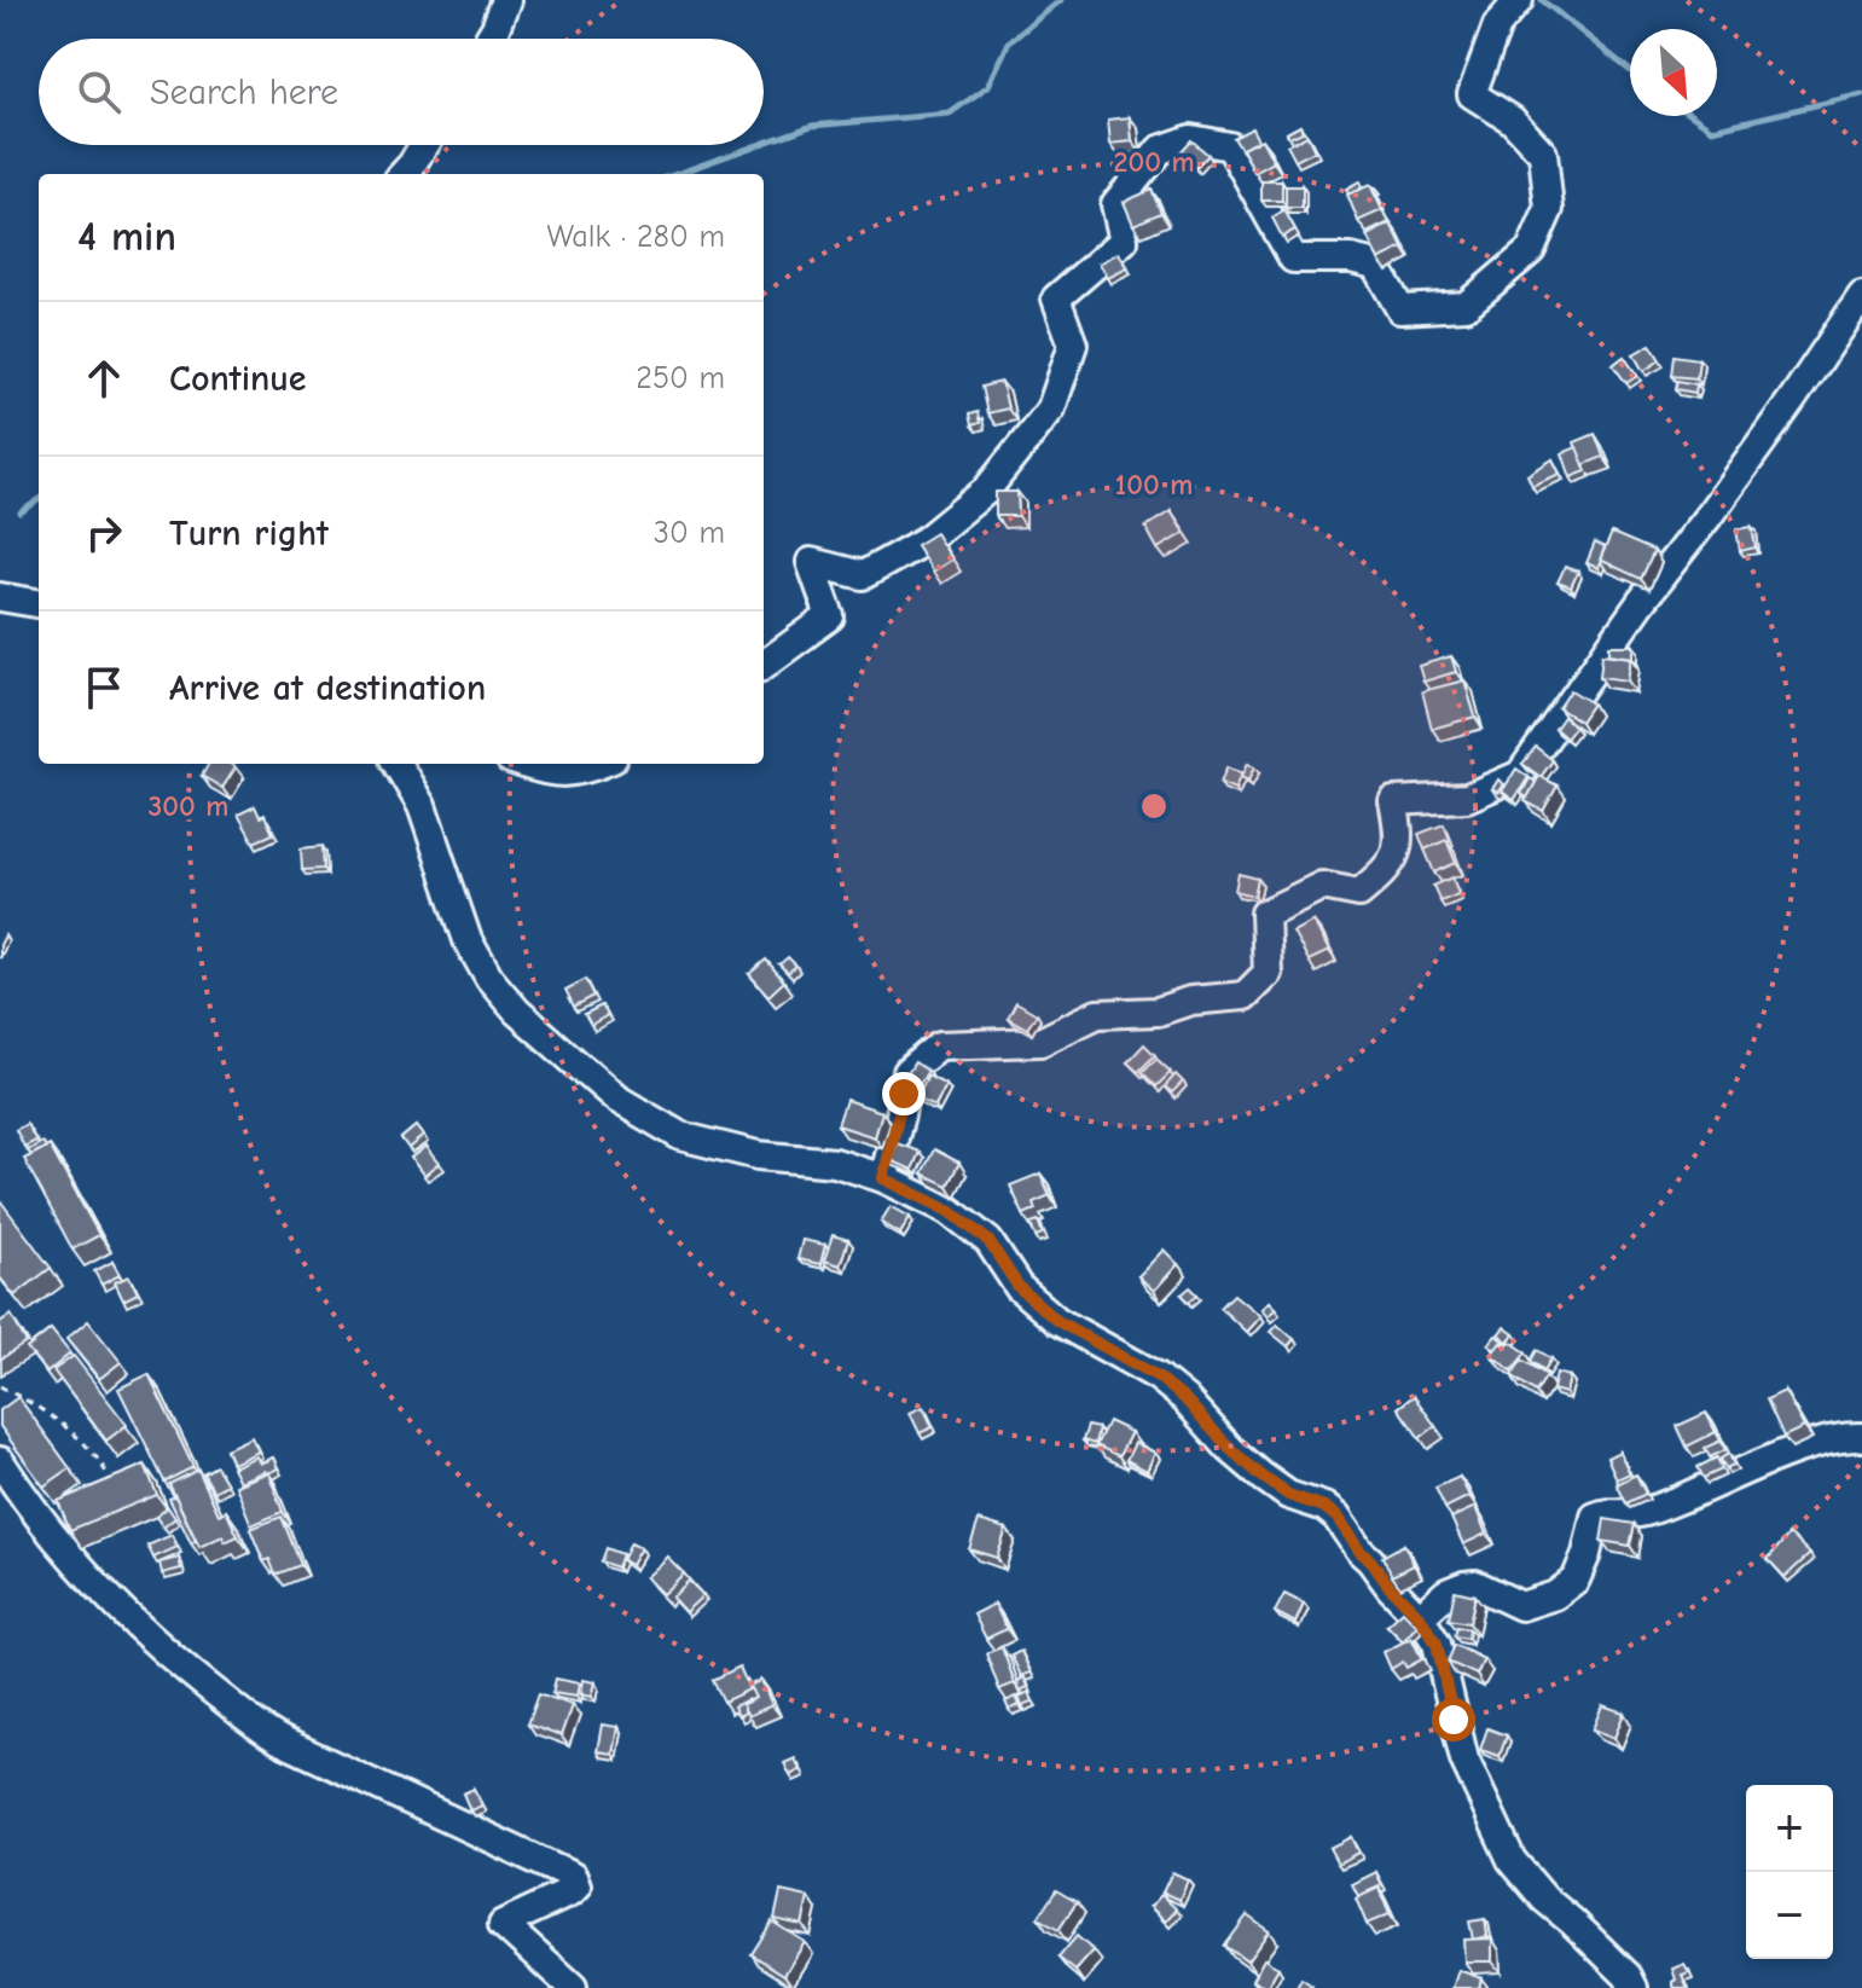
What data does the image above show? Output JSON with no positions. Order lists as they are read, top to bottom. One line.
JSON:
{"north":"bottom right","page":{"search":"Search here","heading":["4 min","Walk · 280 m"],"list":[["Continue","250 m"],["Turn right","30 m"],"Arrive at destination"],"map_buttons":["+","−"]},"rings":["200 m","100 m","300 m"]}
